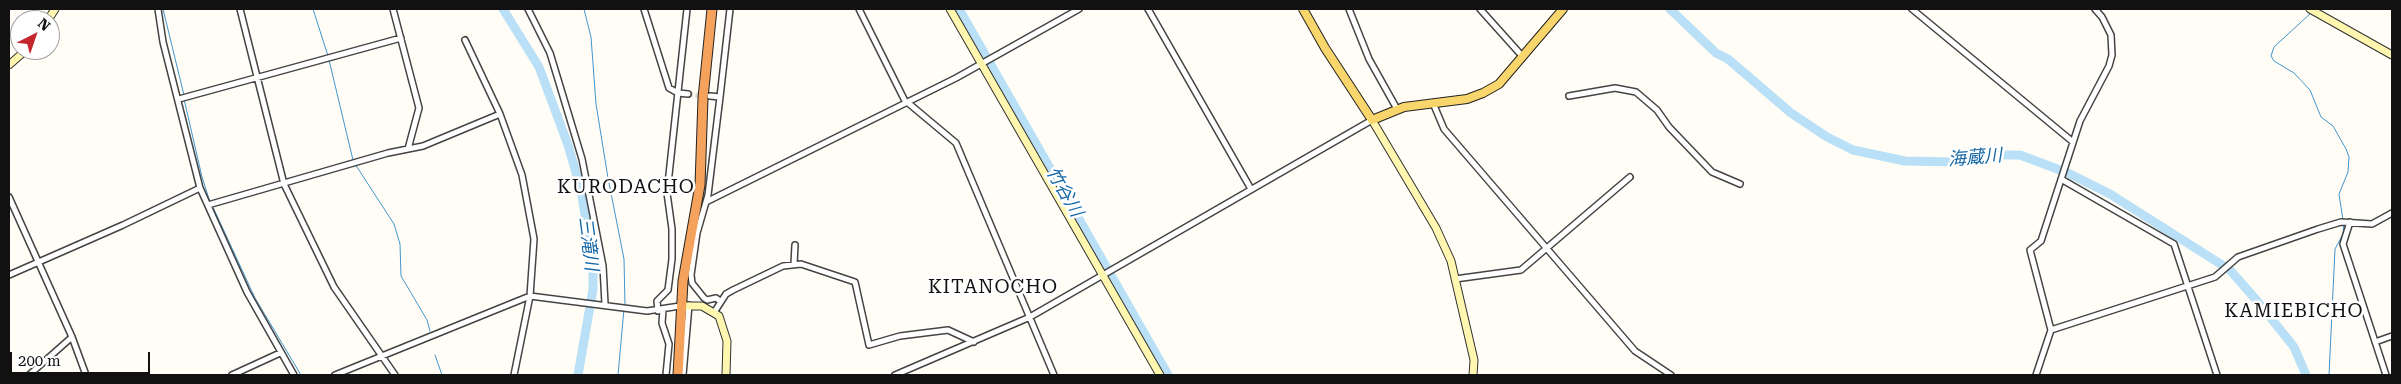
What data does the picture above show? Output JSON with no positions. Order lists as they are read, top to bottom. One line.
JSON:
{"districts":["KURODACHO","KITANOCHO","KAMIEBICHO"],"water":["海蔵川","竹谷川","三滝川"],"scale_bar":"200 m","north":"top right"}
